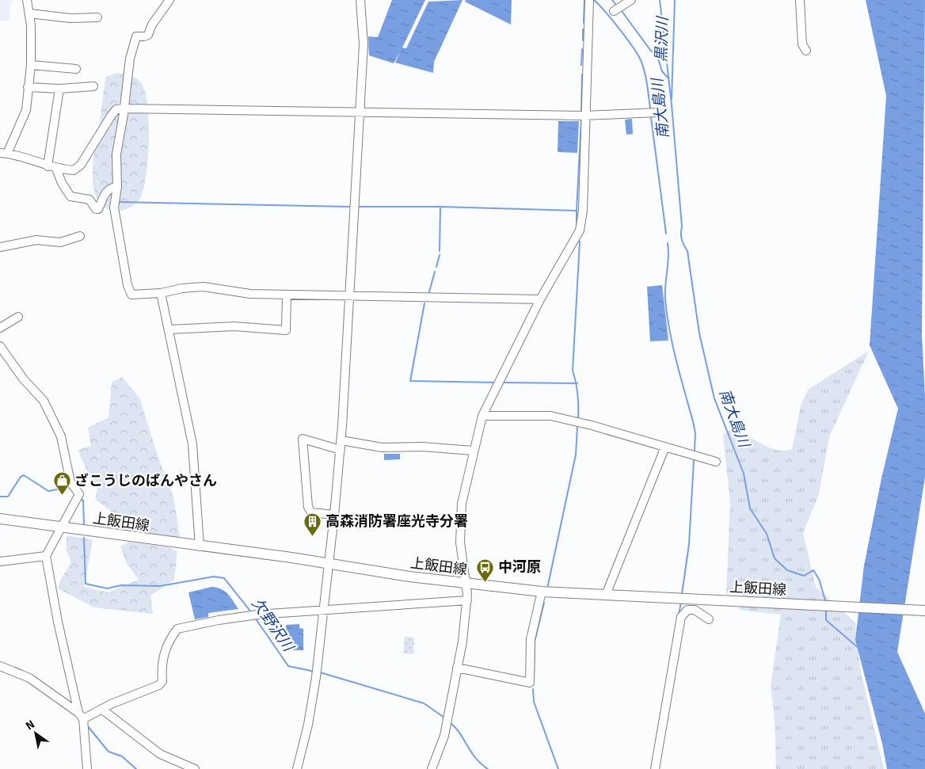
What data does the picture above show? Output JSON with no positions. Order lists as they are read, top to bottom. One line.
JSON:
{"streets":{"main road":["上飯田線"]},"water":["黒沢川","南大島川","欠野沢川"],"places":{"shop":["ざこうじのぱんやさん"],"building":["高森消防署座光寺分署"],"bus stop":["中河原"]},"north":"top left"}
